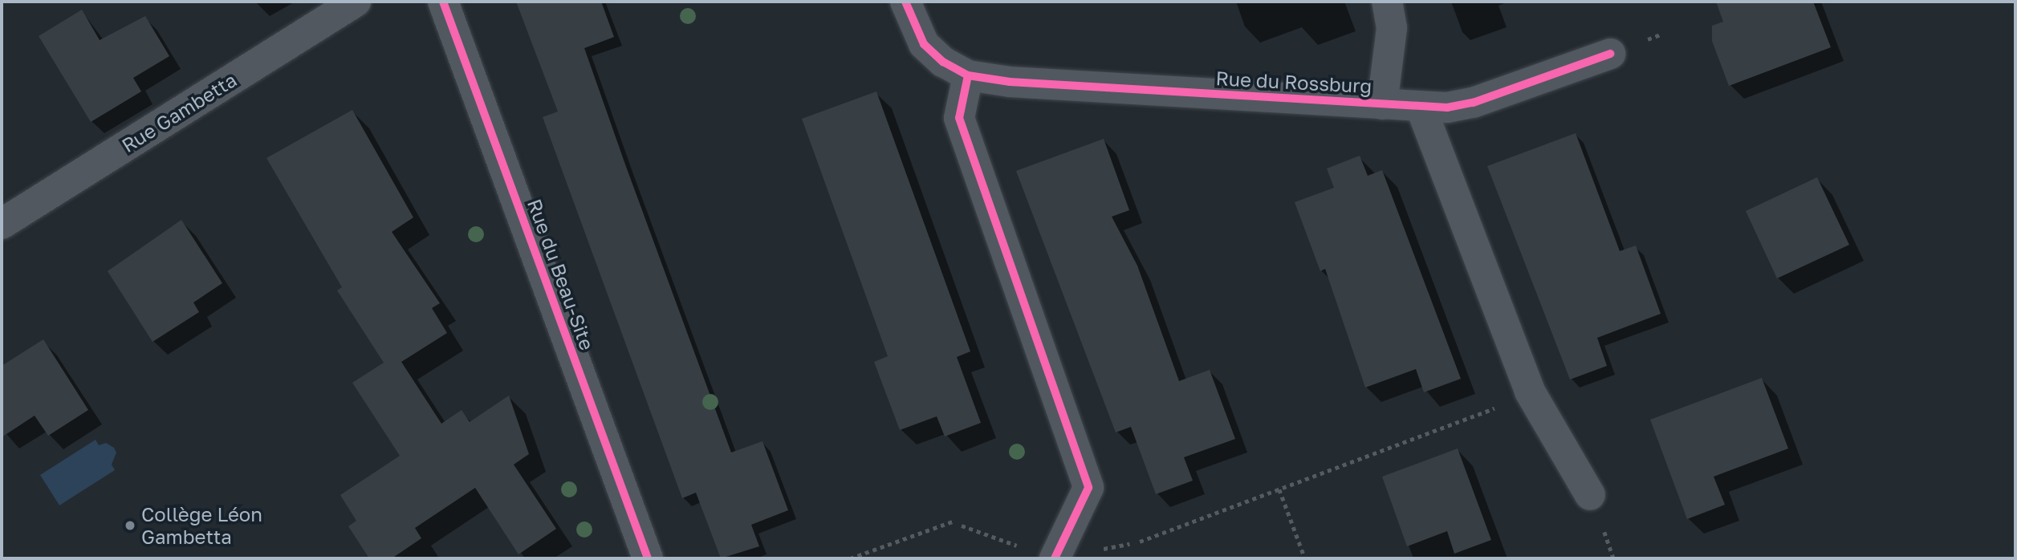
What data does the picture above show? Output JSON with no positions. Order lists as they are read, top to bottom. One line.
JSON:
{"streets":{"street":["Rue du Rossburg","Rue Gambetta","Rue du Beau-Site"]},"places":["Collège Léon Gambetta"]}
